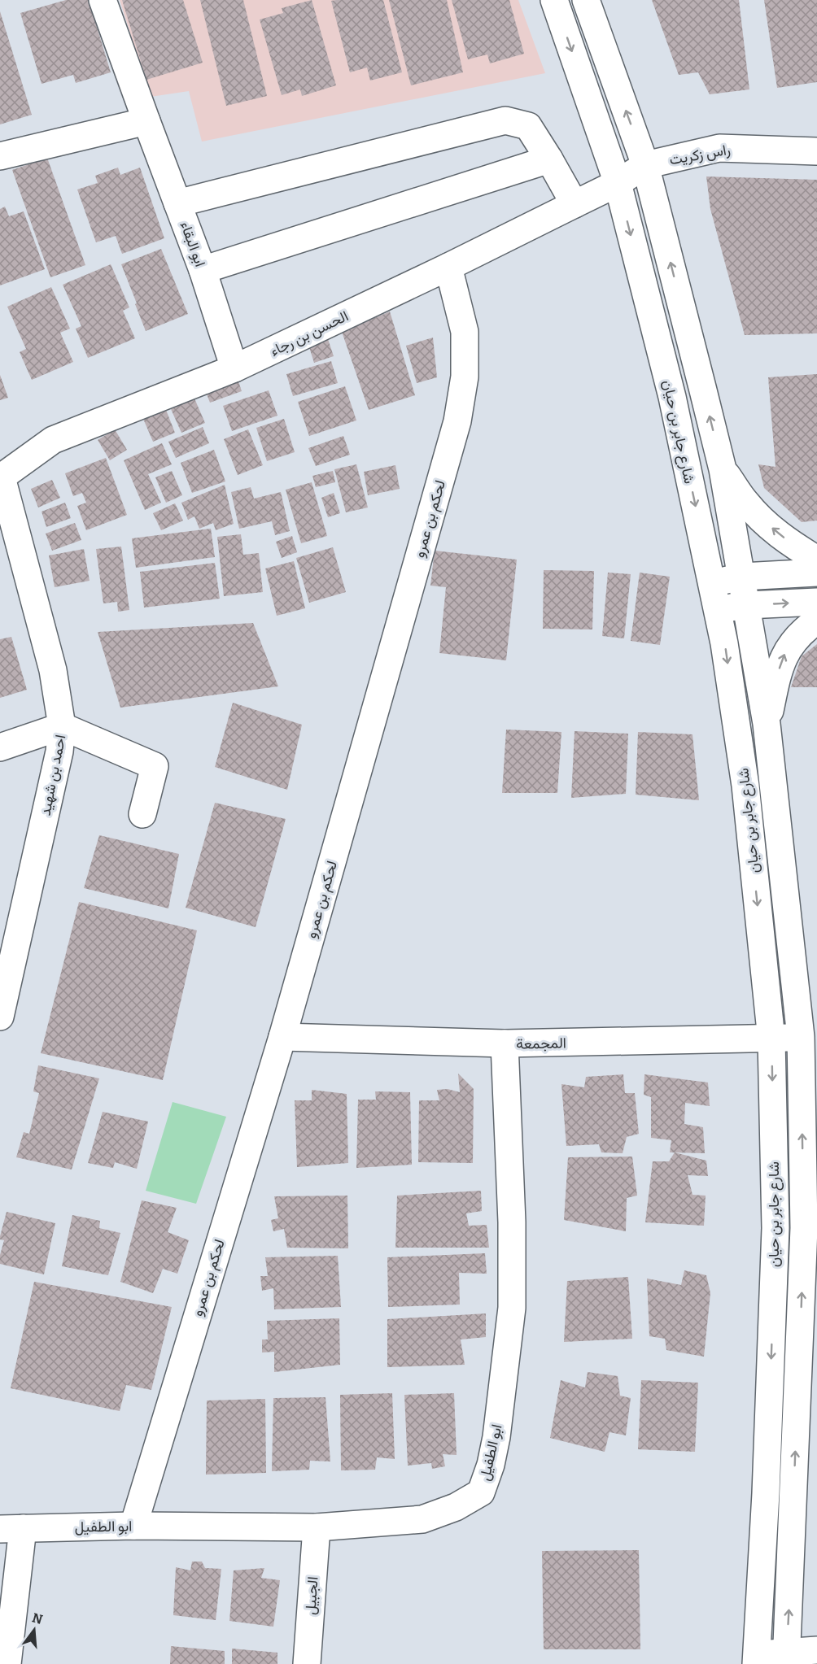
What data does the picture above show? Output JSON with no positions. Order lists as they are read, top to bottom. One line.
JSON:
{"streets":{"street":["راس زكريت","ابو البقاء","الحسن بن رجاء","شارع جابر بن حيان","لحكم بن عمرو","احمد بن شهيد","المجمعة","ابو الطفيل","الجبيل"]},"crossings":[["راس زكريت","الحسن بن رجاء"],["راس زكريت","شارع جابر بن حيان"],["ابو البقاء","الحسن بن رجاء"],["الحسن بن رجاء","شارع جابر بن حيان"],["الحسن بن رجاء","لحكم بن عمرو"],["الحسن بن رجاء","احمد بن شهيد"],["شارع جابر بن حيان","المجمعة"],["لحكم بن عمرو","المجمعة"],["لحكم بن عمرو","ابو الطفيل"],["المجمعة","ابو الطفيل"],["ابو الطفيل","الجبيل"]],"north":"top"}
